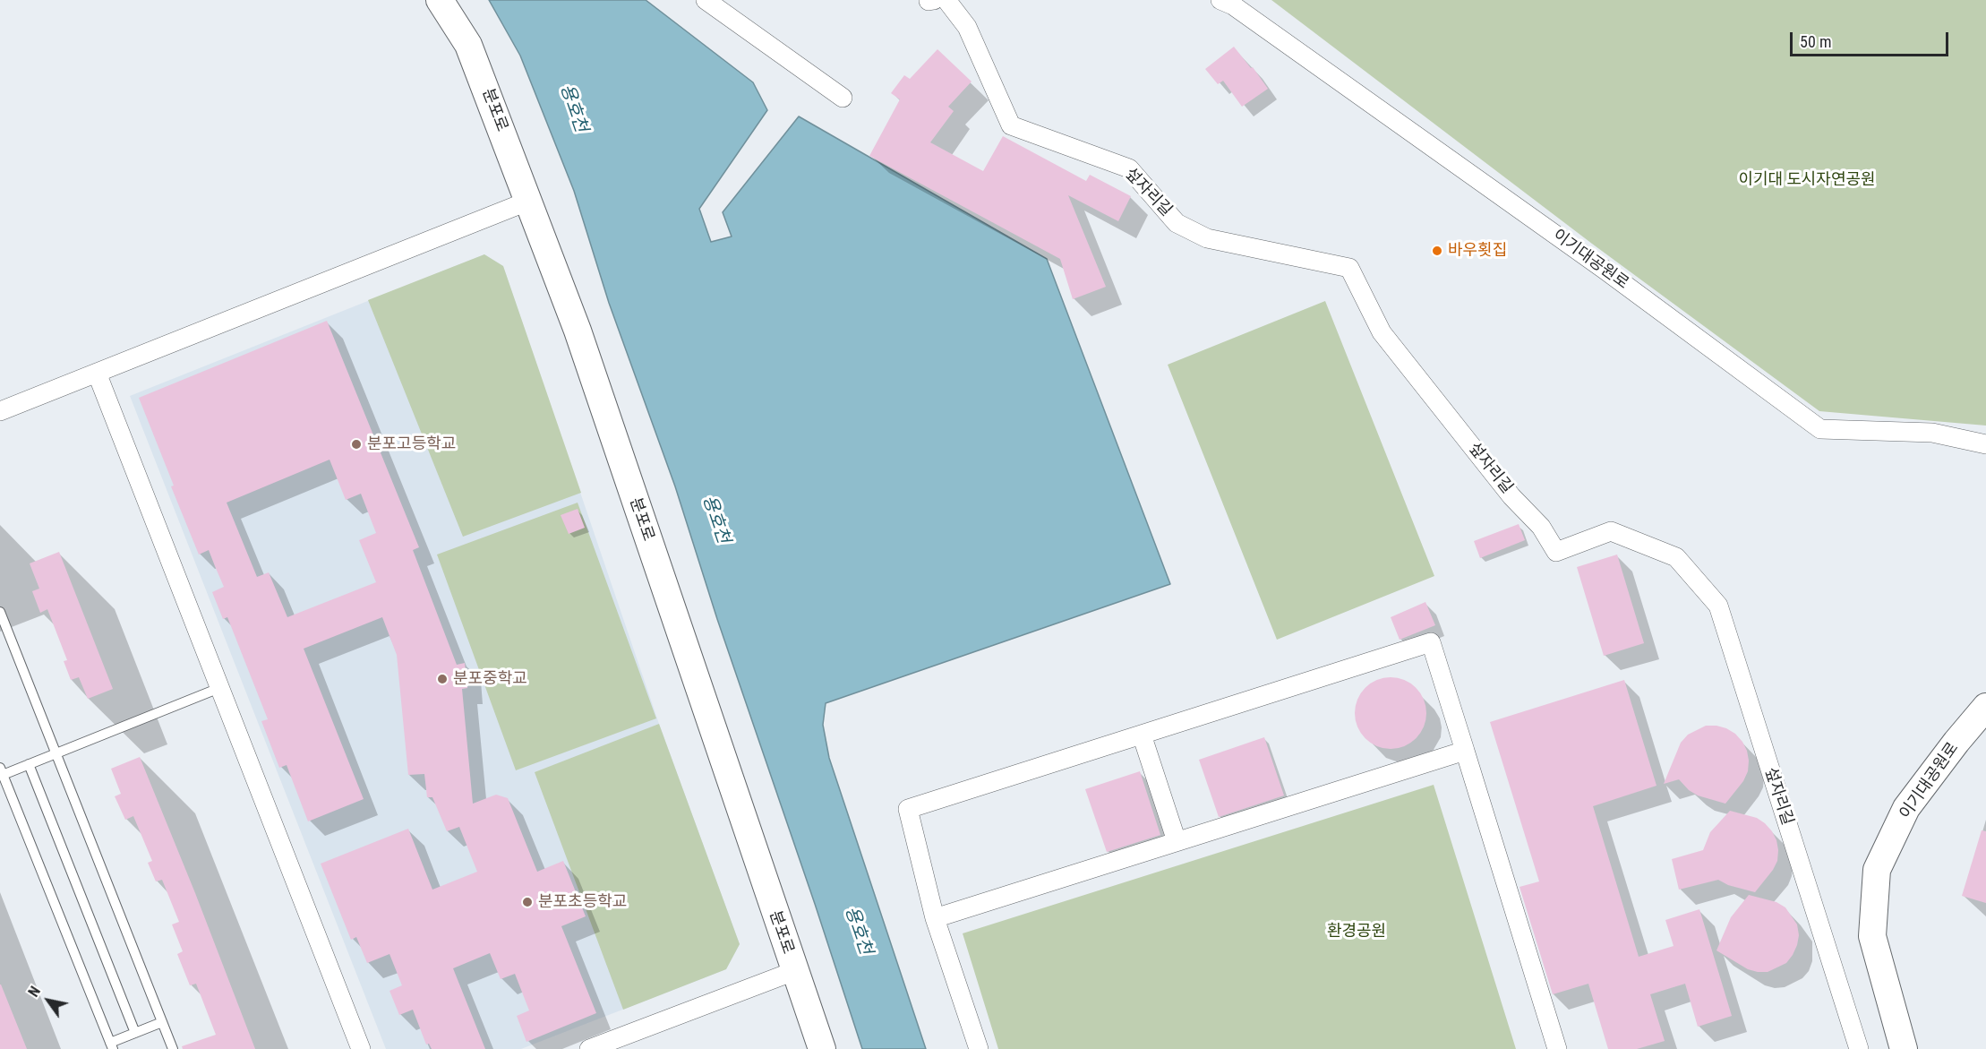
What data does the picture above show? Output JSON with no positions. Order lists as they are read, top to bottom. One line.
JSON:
{"streets":{"main road":["분포로","이기대공원로"],"street":["섶자리길"]},"water":["용호천"],"parks":["이기대 도시자연공원","환경공원"],"places":["바우횟집","분포고등학교","분포중학교","분포초등학교"],"scale_bar":"50 m","north":"top left"}
